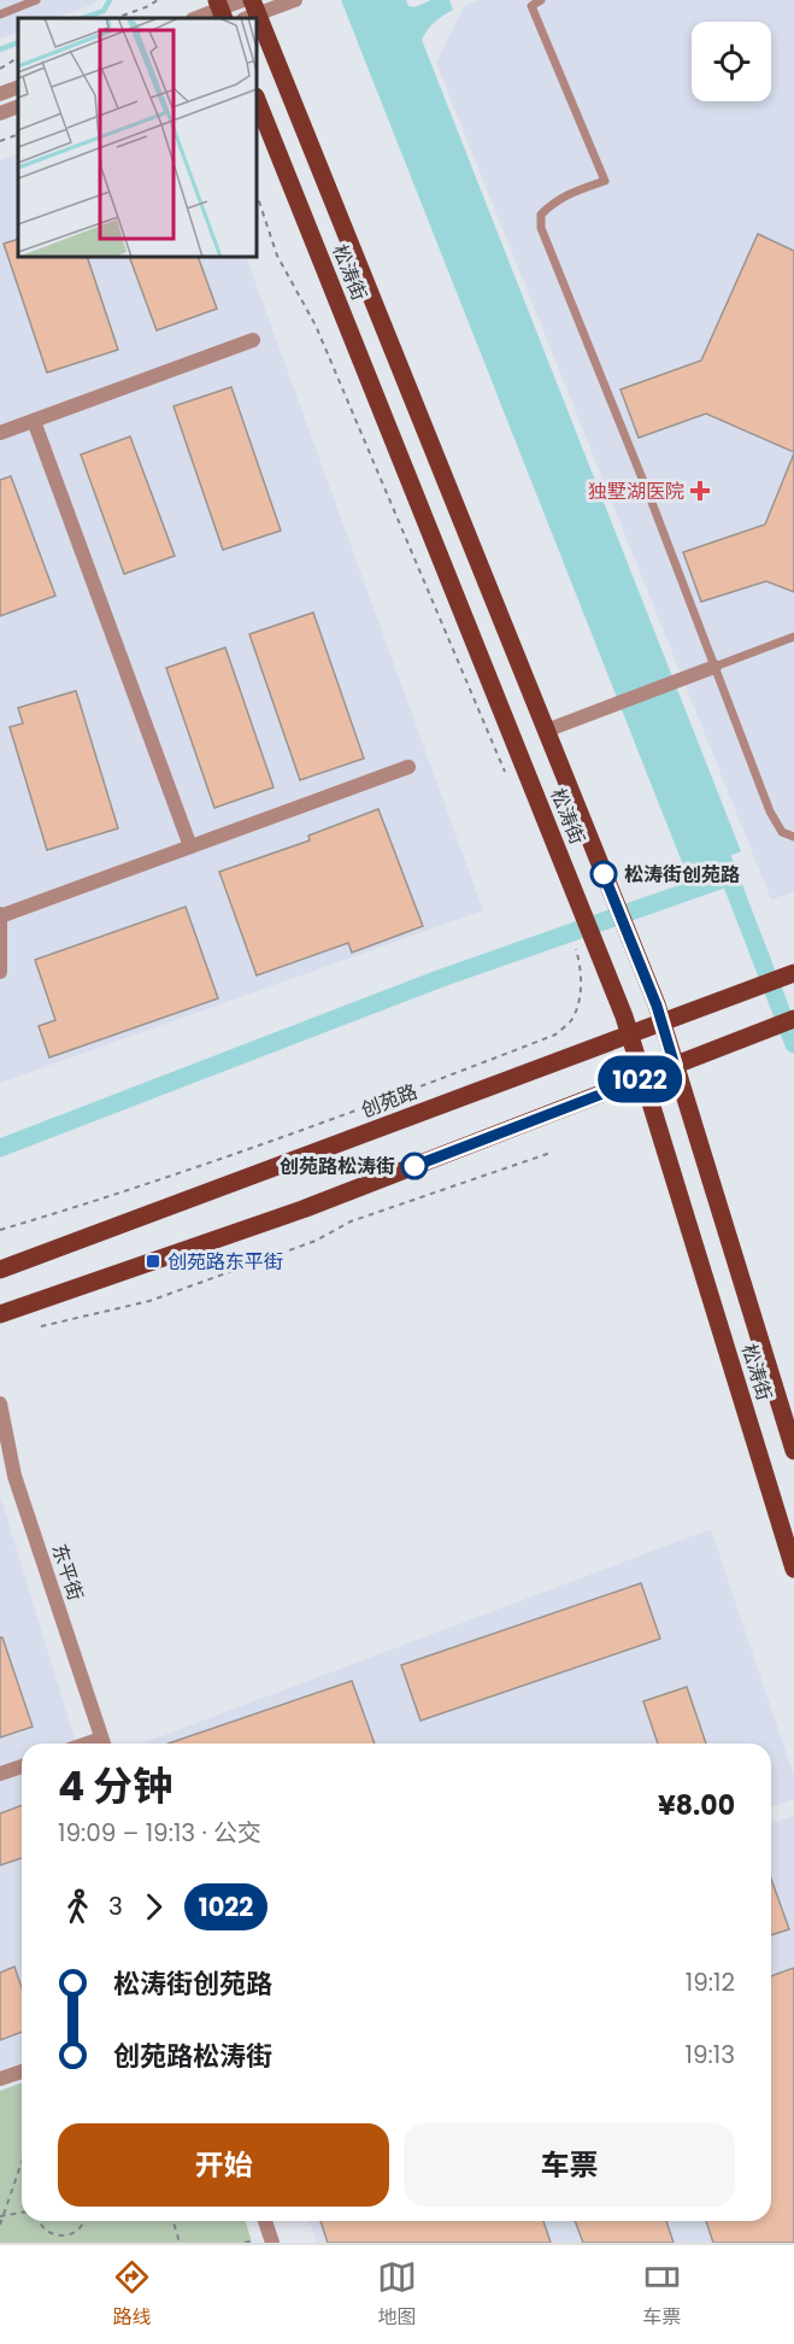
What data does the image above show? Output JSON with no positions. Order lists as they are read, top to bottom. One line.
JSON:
{"streets":{"main road":["松涛街","创苑路"],"street":["东平街"]},"crossings":[["松涛街","创苑路"]],"places":{"health":["独墅湖医院"],"other":["松涛街创苑路","创苑路松涛街"],"transit":["创苑路东平街"]},"lines":["bus line 1022"],"page":{"on_map":"1022","heading":["4 分钟","19:09 – 19:13 · 公交","¥8.00"],"legs":["3","1022"],"list":[{"name":"松涛街创苑路","value":"19:12"},{"name":"创苑路松涛街","value":"19:13"}],"buttons":["开始","车票"],"tabs":["路线","地图","车票"]}}
